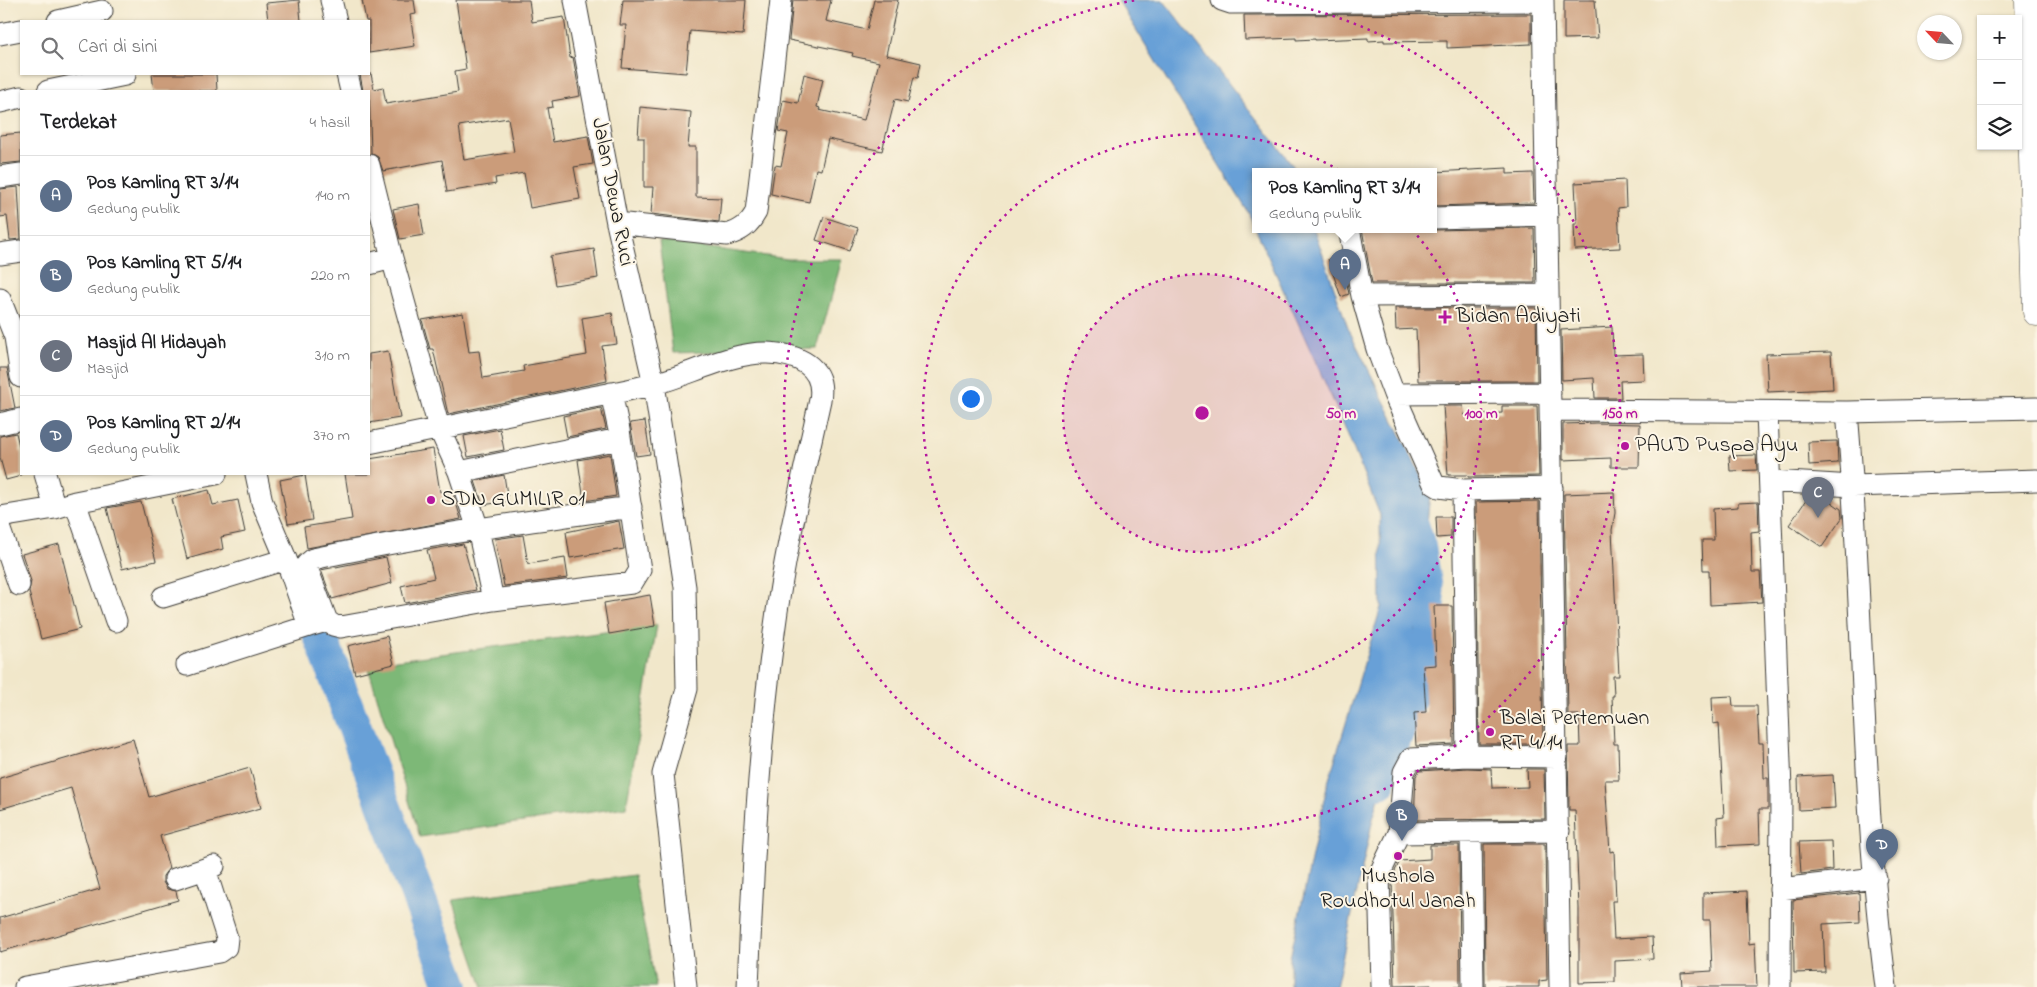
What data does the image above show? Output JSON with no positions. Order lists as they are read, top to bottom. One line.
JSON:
{"streets":{"street":["Jalan Dewa Ruci"]},"places":{"health":["Bidan Adiyati"],"other":["PAUD Puspa Ayu","SDN GUMILIR 01","Balai Pertemuan RT 4/14","Mushola Roudhotul Janah"]},"north":"top left","page":{"map_buttons":["+","−"],"search":"Cari di sini","heading":["Terdekat","4 hasil"],"list":[{"mark":"A","name":"Pos Kamling RT 3/14","note":"Gedung publik","value":"140 m"},{"mark":"B","name":"Pos Kamling RT 5/14","note":"Gedung publik","value":"220 m"},{"mark":"C","name":"Masjid Al Hidayah","note":"Masjid","value":"310 m"},{"mark":"D","name":"Pos Kamling RT 2/14","note":"Gedung publik","value":"370 m"}],"popup":["Pos Kamling RT 3/14","Gedung publik"],"pins":["A","C","B","D"]},"rings":["50 m","100 m","150 m"]}
